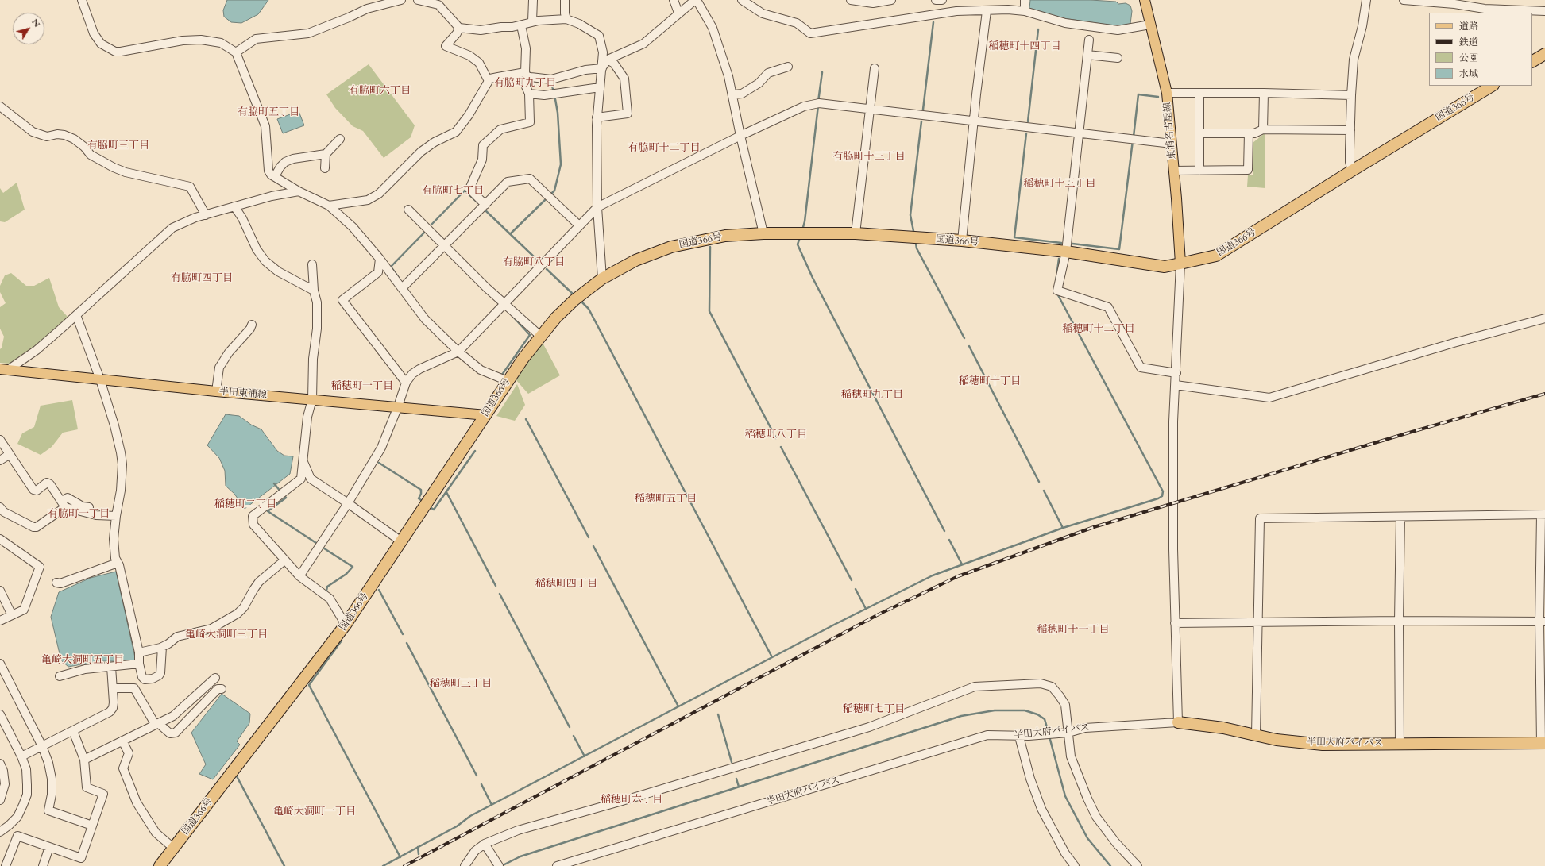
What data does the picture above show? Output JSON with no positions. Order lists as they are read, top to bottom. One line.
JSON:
{"streets":{"highway":["国道366号","半田大府パイパス"],"main road":["東浦名古屋線","半田東浦線"]},"crossings":[["国道366号","東浦名古屋線"],["国道366号","半田東浦線"]],"districts":["稲穂町十四丁目","有脇町九丁目","有脇町六丁目","有脇町五丁目","有脇町三丁目","有脇町十二丁目","有脇町十三丁目","稲穂町十三丁目","有脇町七丁目","有脇町八丁目","有脇町四丁目","稲穂町十二丁目","稲穂町十丁目","稲穂町一丁目","稲穂町九丁目","稲穂町八丁目","稲穂町五丁目","稲穂町二丁目","有脇町一丁目","稲穂町四丁目","稲穂町十一丁目","亀崎大洞町三丁目","亀崎大洞町五丁目","稲穂町三丁目","稲穂町七丁目","稲穂町六丁目","亀崎大洞町一丁目"],"legend":["道路","鉄道","公園","水域"],"north":"top right"}
